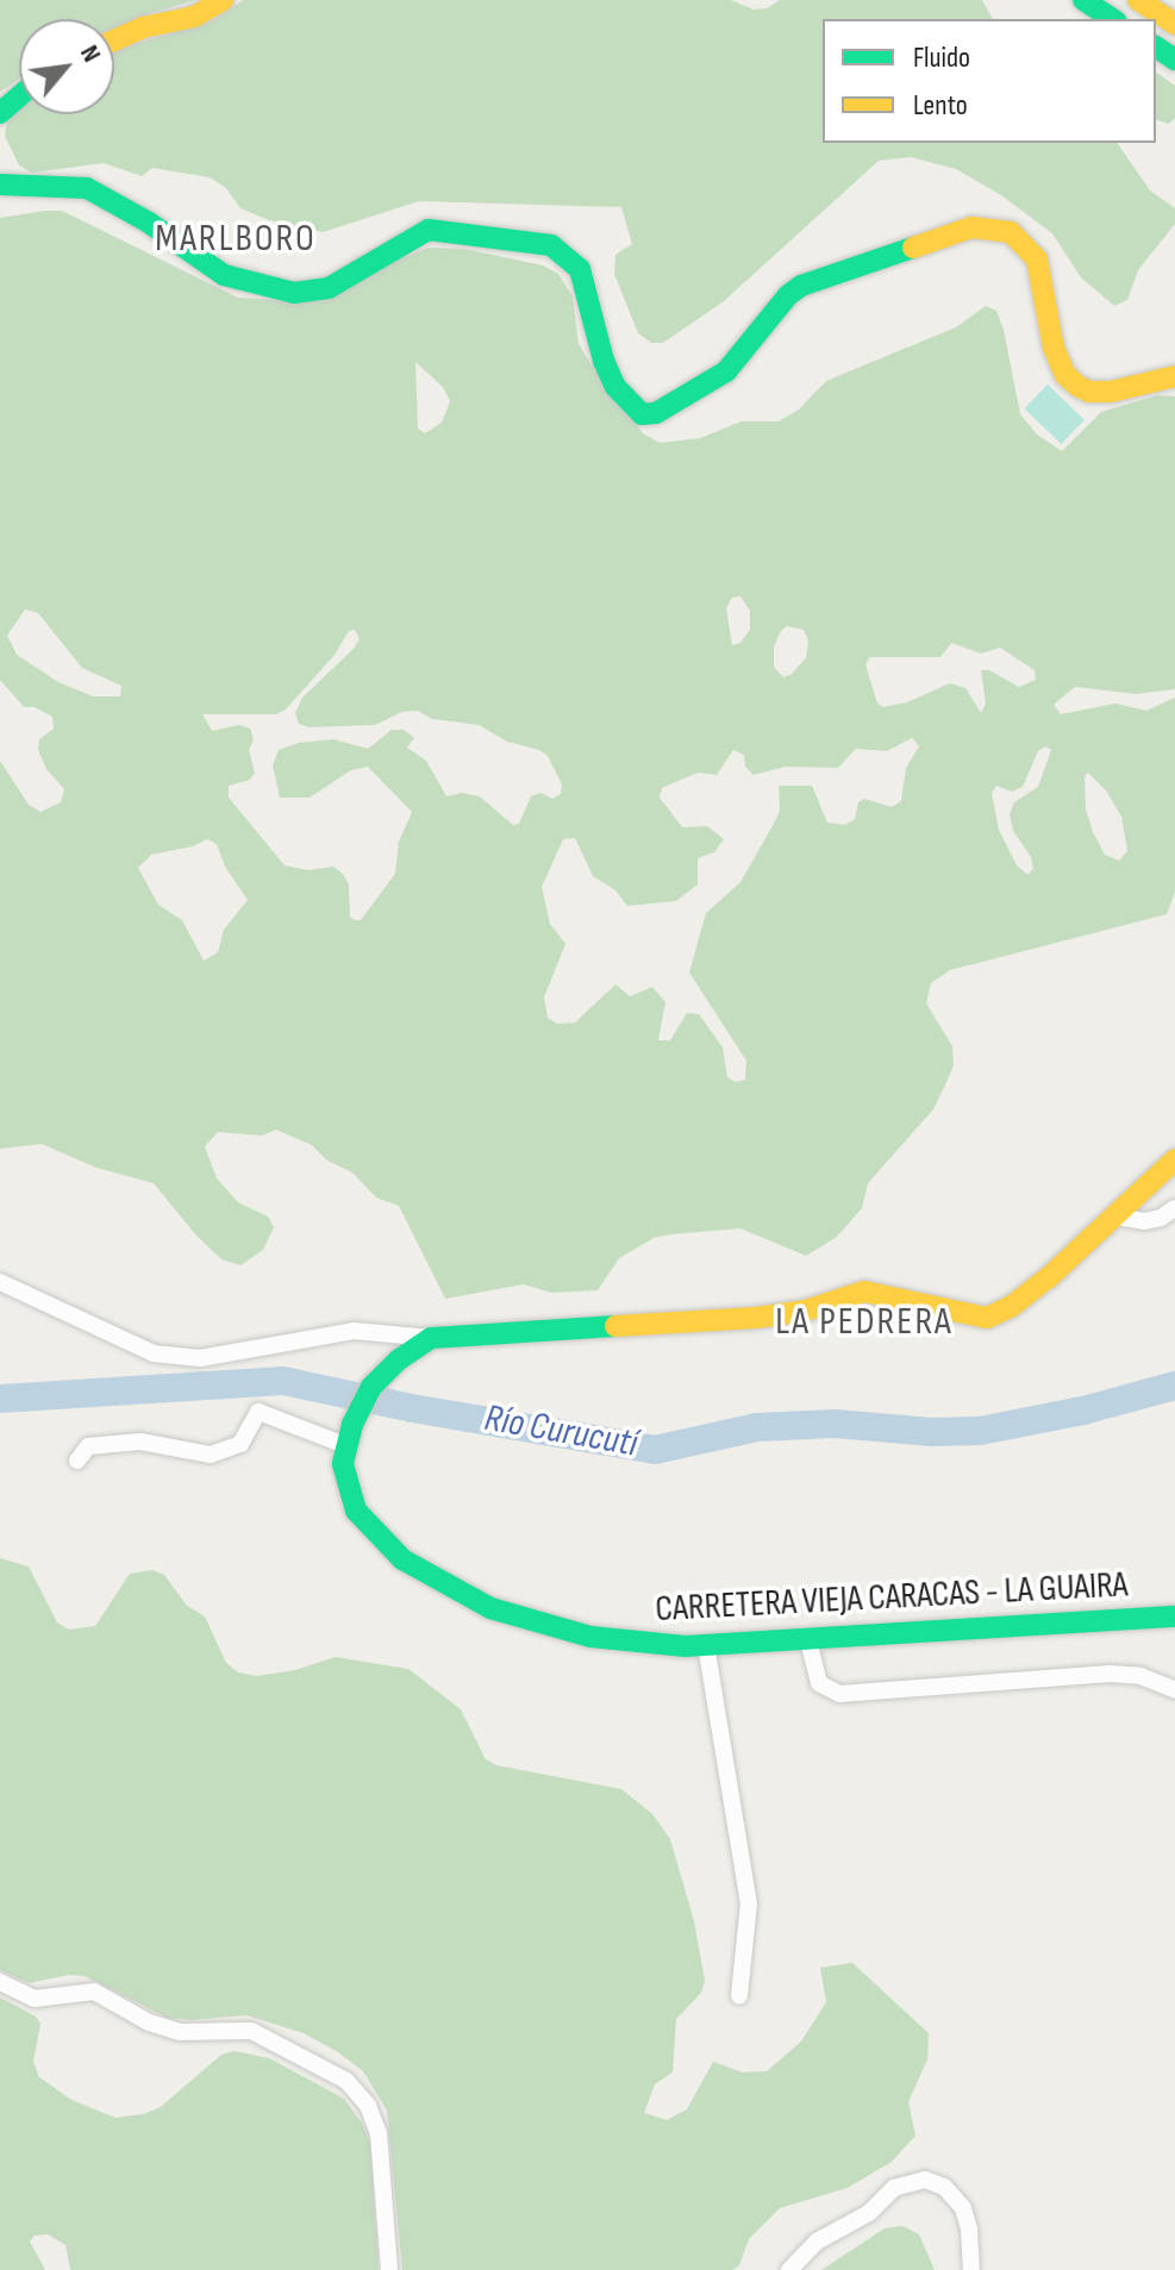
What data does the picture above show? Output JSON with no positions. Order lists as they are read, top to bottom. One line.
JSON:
{"streets":{"main road":["CARRETERA VIEJA CARACAS - LA GUAIRA"]},"districts":["MARLBORO","LA PEDRERA"],"water":["Río Curucutí"],"legend":["Fluido","Lento"],"north":"top right"}
